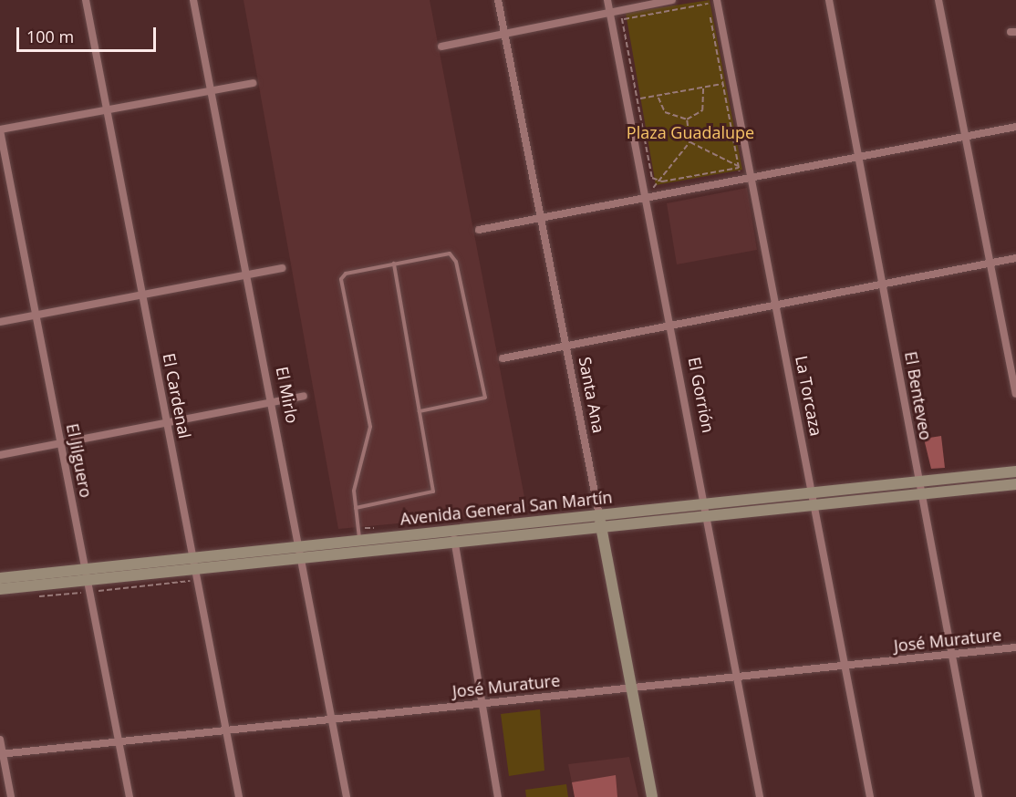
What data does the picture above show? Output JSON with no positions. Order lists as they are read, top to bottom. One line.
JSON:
{"streets":{"main road":["Santa Ana","Avenida General San Martín"],"street":["El Mirlo","El Gorrión","El Cardenal","La Torcaza","El Benteveo","El Jilguero","José Murature"]},"crossings":[["El Mirlo","Avenida General San Martín"],["El Mirlo","José Murature"],["Santa Ana","Avenida General San Martín"],["Santa Ana","José Murature"],["El Gorrión","Avenida General San Martín"],["El Gorrión","José Murature"],["El Cardenal","Avenida General San Martín"],["El Cardenal","José Murature"],["La Torcaza","Avenida General San Martín"],["La Torcaza","José Murature"],["El Benteveo","Avenida General San Martín"],["El Benteveo","José Murature"],["El Jilguero","Avenida General San Martín"],["El Jilguero","José Murature"]],"parks":["Plaza Guadalupe"],"scale_bar":"100 m"}
